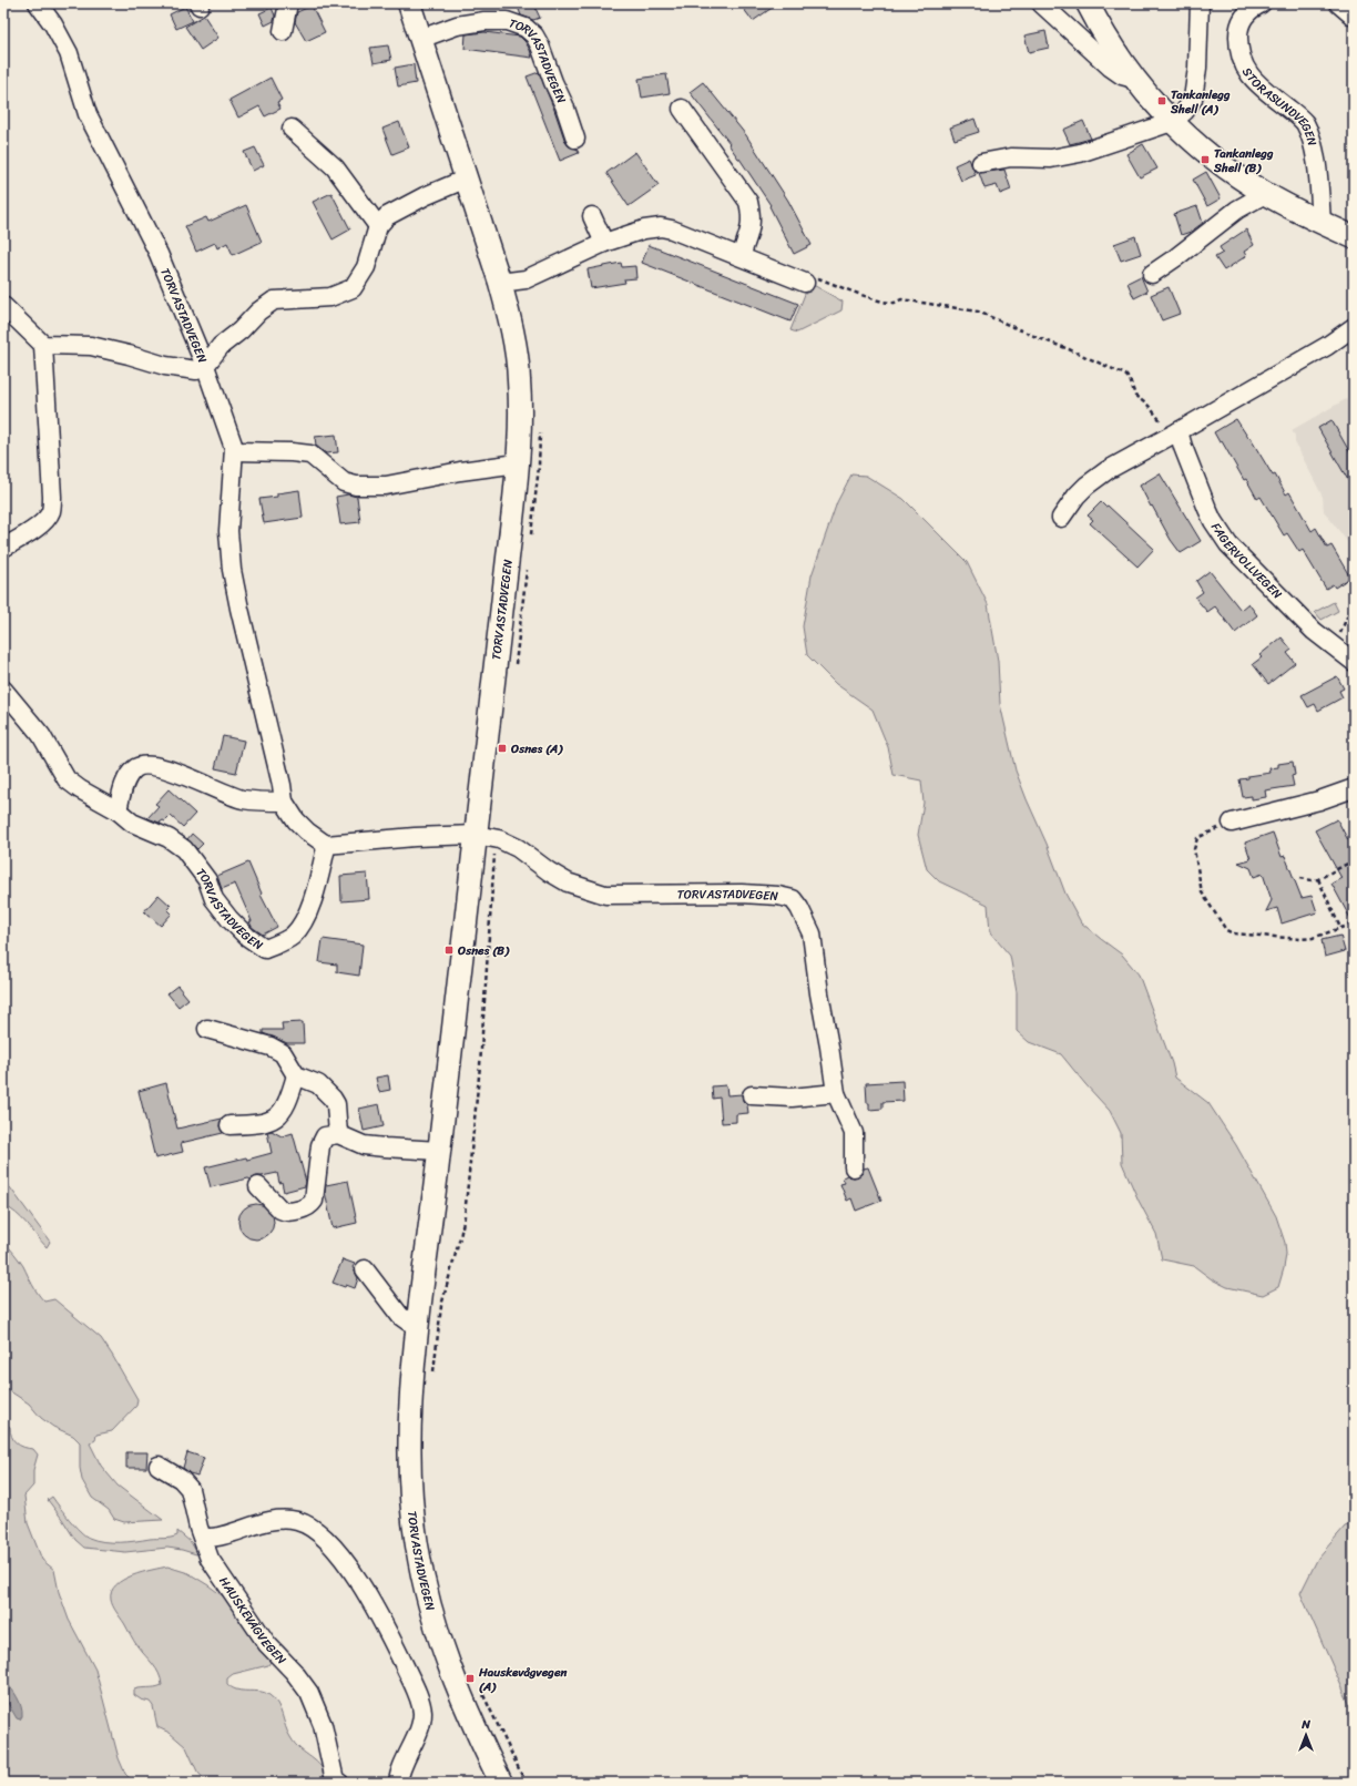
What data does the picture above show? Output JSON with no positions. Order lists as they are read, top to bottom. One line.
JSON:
{"streets":{"main road":["TORVASTADVEGEN"],"street":["STORASUNDVEGEN","FAGERVOLLVEGEN","HAUSKEVÅGVEGEN"]},"places":{"transit":["Tankanlegg Shell (A)","Tankanlegg Shell (B)","Osnes (A)","Osnes (B)","Hauskevågvegen (A)"]},"north":"top"}
